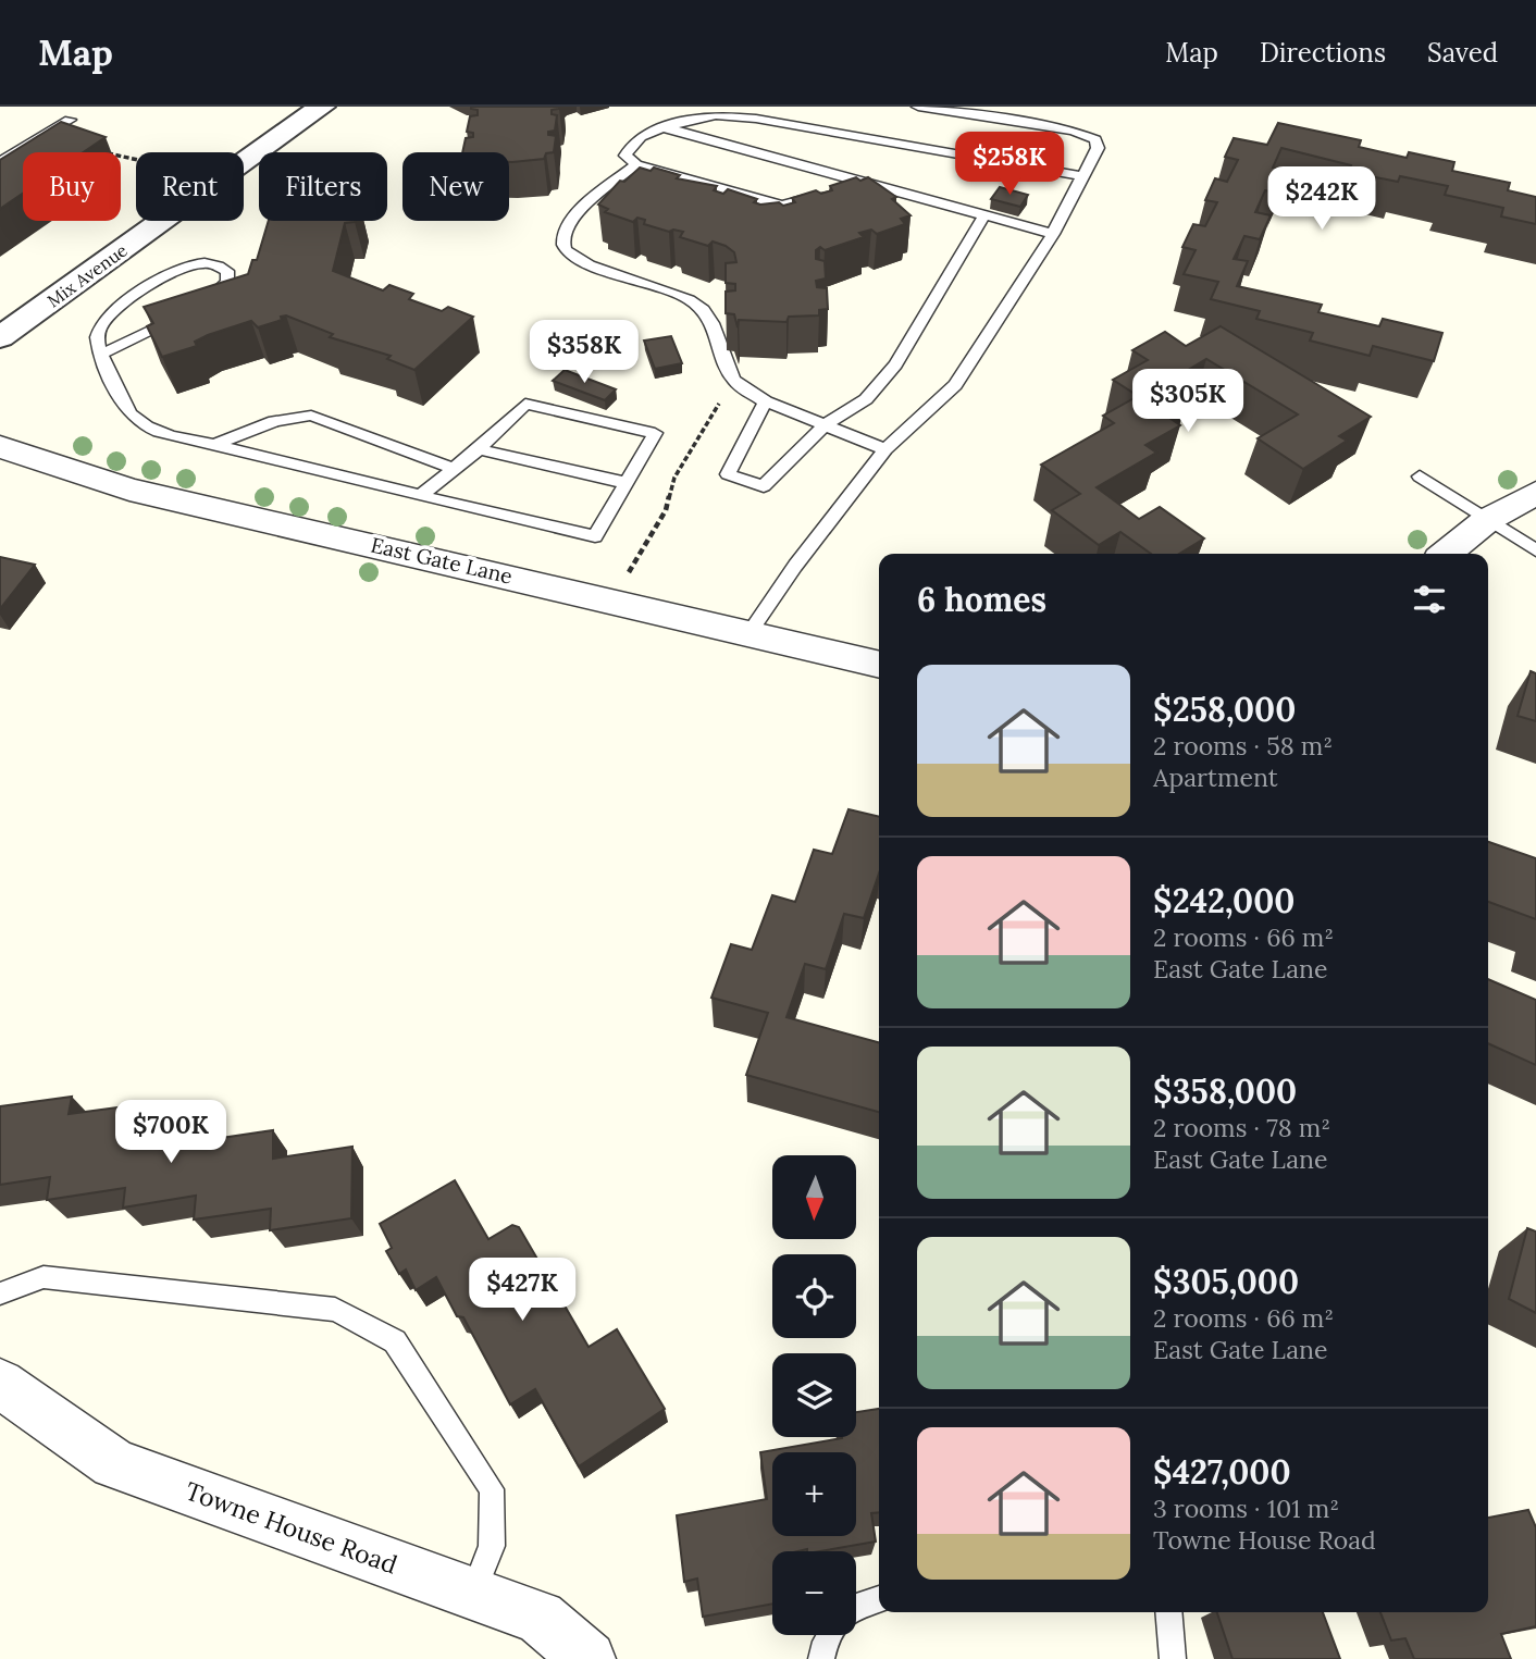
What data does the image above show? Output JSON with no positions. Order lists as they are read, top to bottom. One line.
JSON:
{"streets":{"street":["Mix Avenue","East Gate Lane","Towne House Road"]},"north":"bottom","page":{"header":"Map","nav":["Map","Directions","Saved"],"price":["$258K","$242K","$358K","$305K","$700K","$427K"],"chip":["Buy","Rent","Filters","New"],"heading":"6 homes","list":[{"name":"$258,000","note":"2 rooms · 58 m² · Apartment"},{"name":"$242,000","note":"2 rooms · 66 m² · East Gate Lane"},{"name":"$358,000","note":"2 rooms · 78 m² · East Gate Lane"},{"name":"$305,000","note":"2 rooms · 66 m² · East Gate Lane"},{"name":"$427,000","note":"3 rooms · 101 m² · Towne House Road"}],"map_buttons":["+","−"]}}
